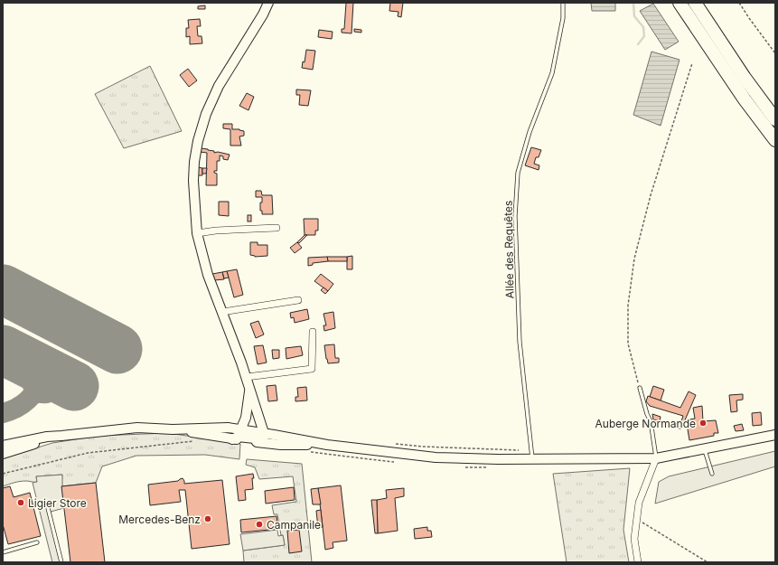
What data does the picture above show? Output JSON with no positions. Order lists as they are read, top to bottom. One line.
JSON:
{"streets":{"lane":["Allée des Requêtes"]},"places":["Auberge Normande","Ligier Store","Mercedes-Benz","Campanile"]}
